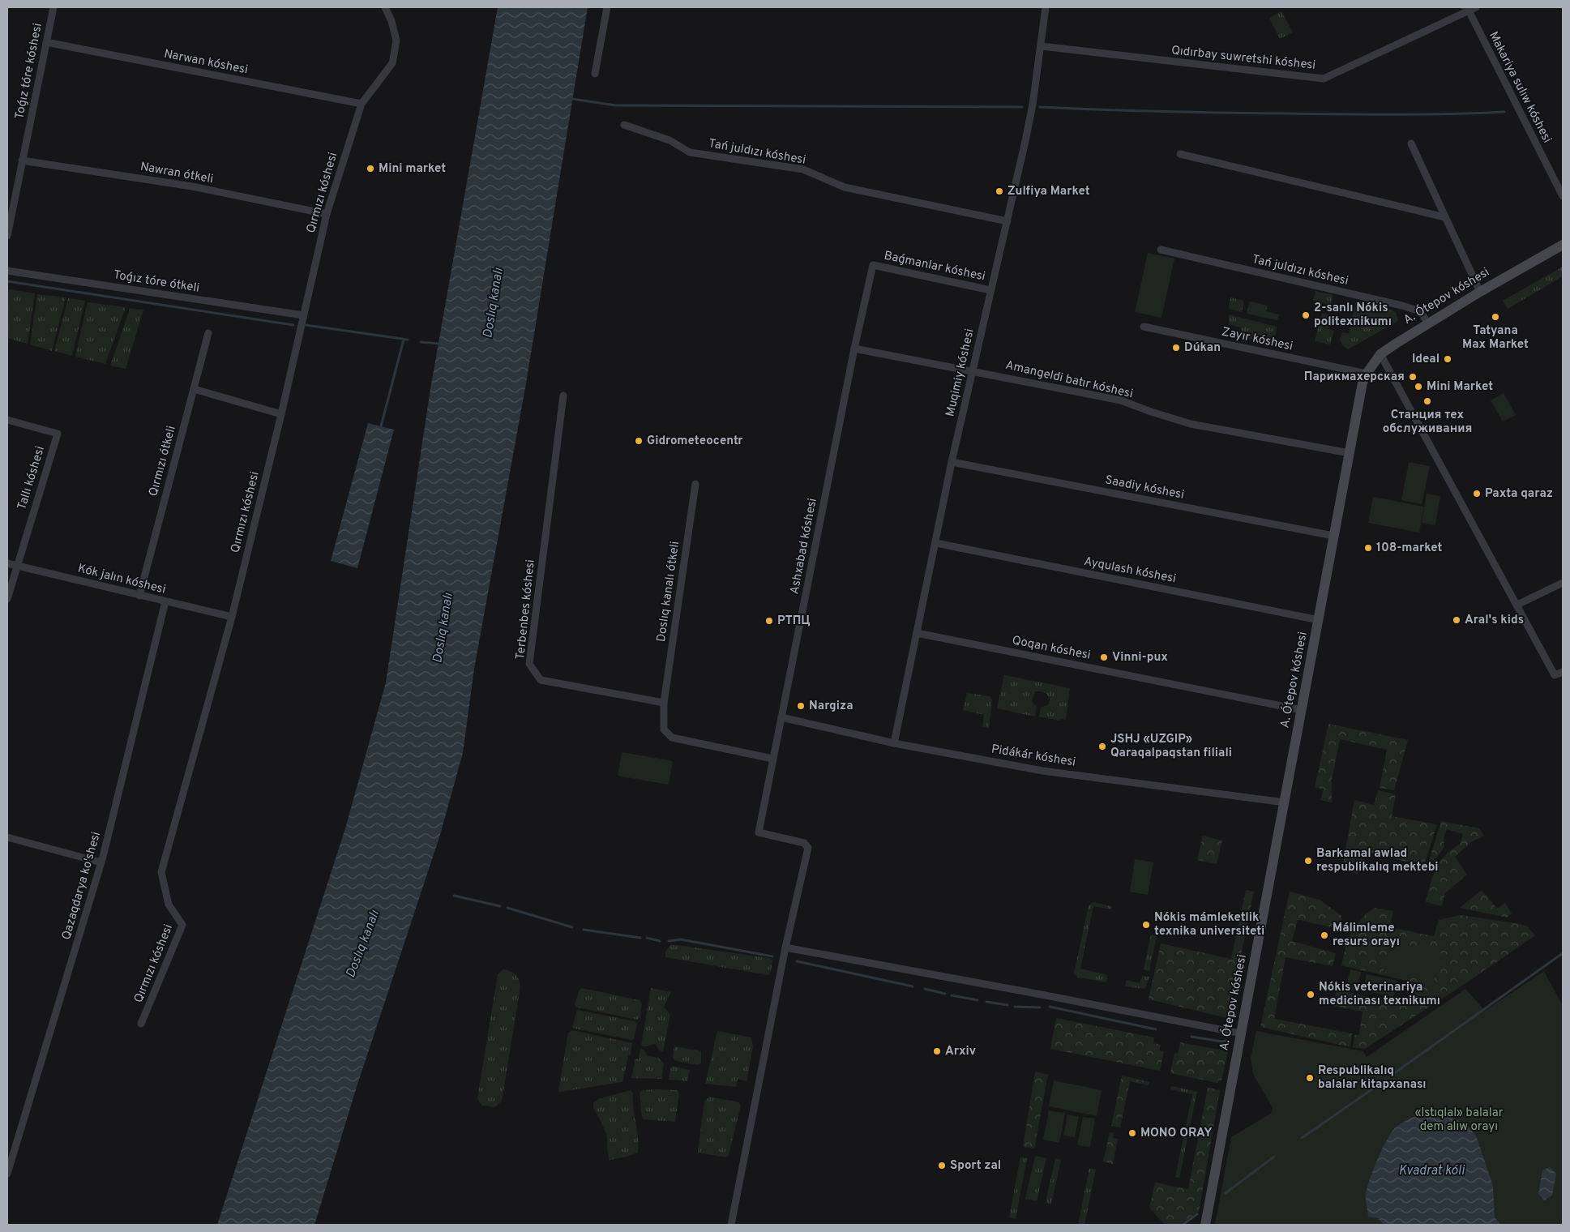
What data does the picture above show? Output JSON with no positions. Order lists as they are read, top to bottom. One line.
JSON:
{"streets":{"main road":["A. Ótepov kóshesi"],"street":["Qıdırbay suwretshi kóshesi","Narwan kóshesi","Toǵız tóre kóshesi","Makariya sulıw kóshesi","Tań juldızı kóshesi","Nawran ótkeli","Qırmızı kóshesi","Baǵmanlar kóshesi","Toǵız tóre ótkeli","Zayır kóshesi","Muqimiy kóshesi","Amangeldi batır kóshesi","Qırmızı ótkeli","Tallı kóshesi","Saadiy kóshesi","Ashxabad kóshesi","Ayqulash kóshesi","Kók jalın kóshesi","Doslıq kanalı ótkeli","Terbenbes kóshesi","Qoqan kóshesi","Pidákár kóshesi","Qazaqdarya ko'shesi"]},"crossings":[["Qıdırbay suwretshi kóshesi","Makariya sulıw kóshesi"],["Qıdırbay suwretshi kóshesi","Muqimiy kóshesi"],["Narwan kóshesi","Toǵız tóre kóshesi"],["Narwan kóshesi","Qırmızı kóshesi"],["Toǵız tóre kóshesi","Nawran ótkeli"],["Tań juldızı kóshesi","A. Ótepov kóshesi"],["Tań juldızı kóshesi","Muqimiy kóshesi"],["Nawran ótkeli","Qırmızı kóshesi"],["Qırmızı kóshesi","Toǵız tóre ótkeli"],["Qırmızı kóshesi","Kók jalın kóshesi"],["Baǵmanlar kóshesi","Muqimiy kóshesi"],["Baǵmanlar kóshesi","Ashxabad kóshesi"],["A. Ótepov kóshesi","Zayır kóshesi"],["A. Ótepov kóshesi","Amangeldi batır kóshesi"],["A. Ótepov kóshesi","Saadiy kóshesi"],["A. Ótepov kóshesi","Ayqulash kóshesi"],["A. Ótepov kóshesi","Qoqan kóshesi"],["A. Ótepov kóshesi","Pidákár kóshesi"],["Muqimiy kóshesi","Amangeldi batır kóshesi"],["Muqimiy kóshesi","Saadiy kóshesi"],["Muqimiy kóshesi","Ayqulash kóshesi"],["Muqimiy kóshesi","Qoqan kóshesi"],["Muqimiy kóshesi","Pidákár kóshesi"],["Amangeldi batır kóshesi","Ashxabad kóshesi"],["Qırmızı ótkeli","Kók jalın kóshesi"],["Tallı kóshesi","Kók jalın kóshesi"],["Ashxabad kóshesi","Pidákár kóshesi"],["Kók jalın kóshesi","Qazaqdarya ko'shesi"],["Doslıq kanalı ótkeli","Terbenbes kóshesi"]],"water":["Doslıq kanalı","Kvadrat kóli"],"parks":["«Istıqlal» balalar dem alıw orayı"],"places":["Mini market","Zulfiya Market","2-sanlı Nókis politexnikumı","Tatyana Max Market","Dúkan","Ideal","Парикмахерская","Mini Market","Станция тех обслуживания","Gidrometeocentr","Paxta qaraz","108-market","Aral's kids","РТПЦ","Vinni-pux","Nargiza","JSHJ «UZGIP» Qaraqalpaqstan filiali","Barkamal awlad respublikalıq mektebi","Nókis mámleketlik texnika universiteti","Málimleme resurs orayı","Nókis veterinariya medicinası texnikumı","Arxiv","Respublikalıq balalar kitapxanası","MONO ORAY","Sport zal"]}
